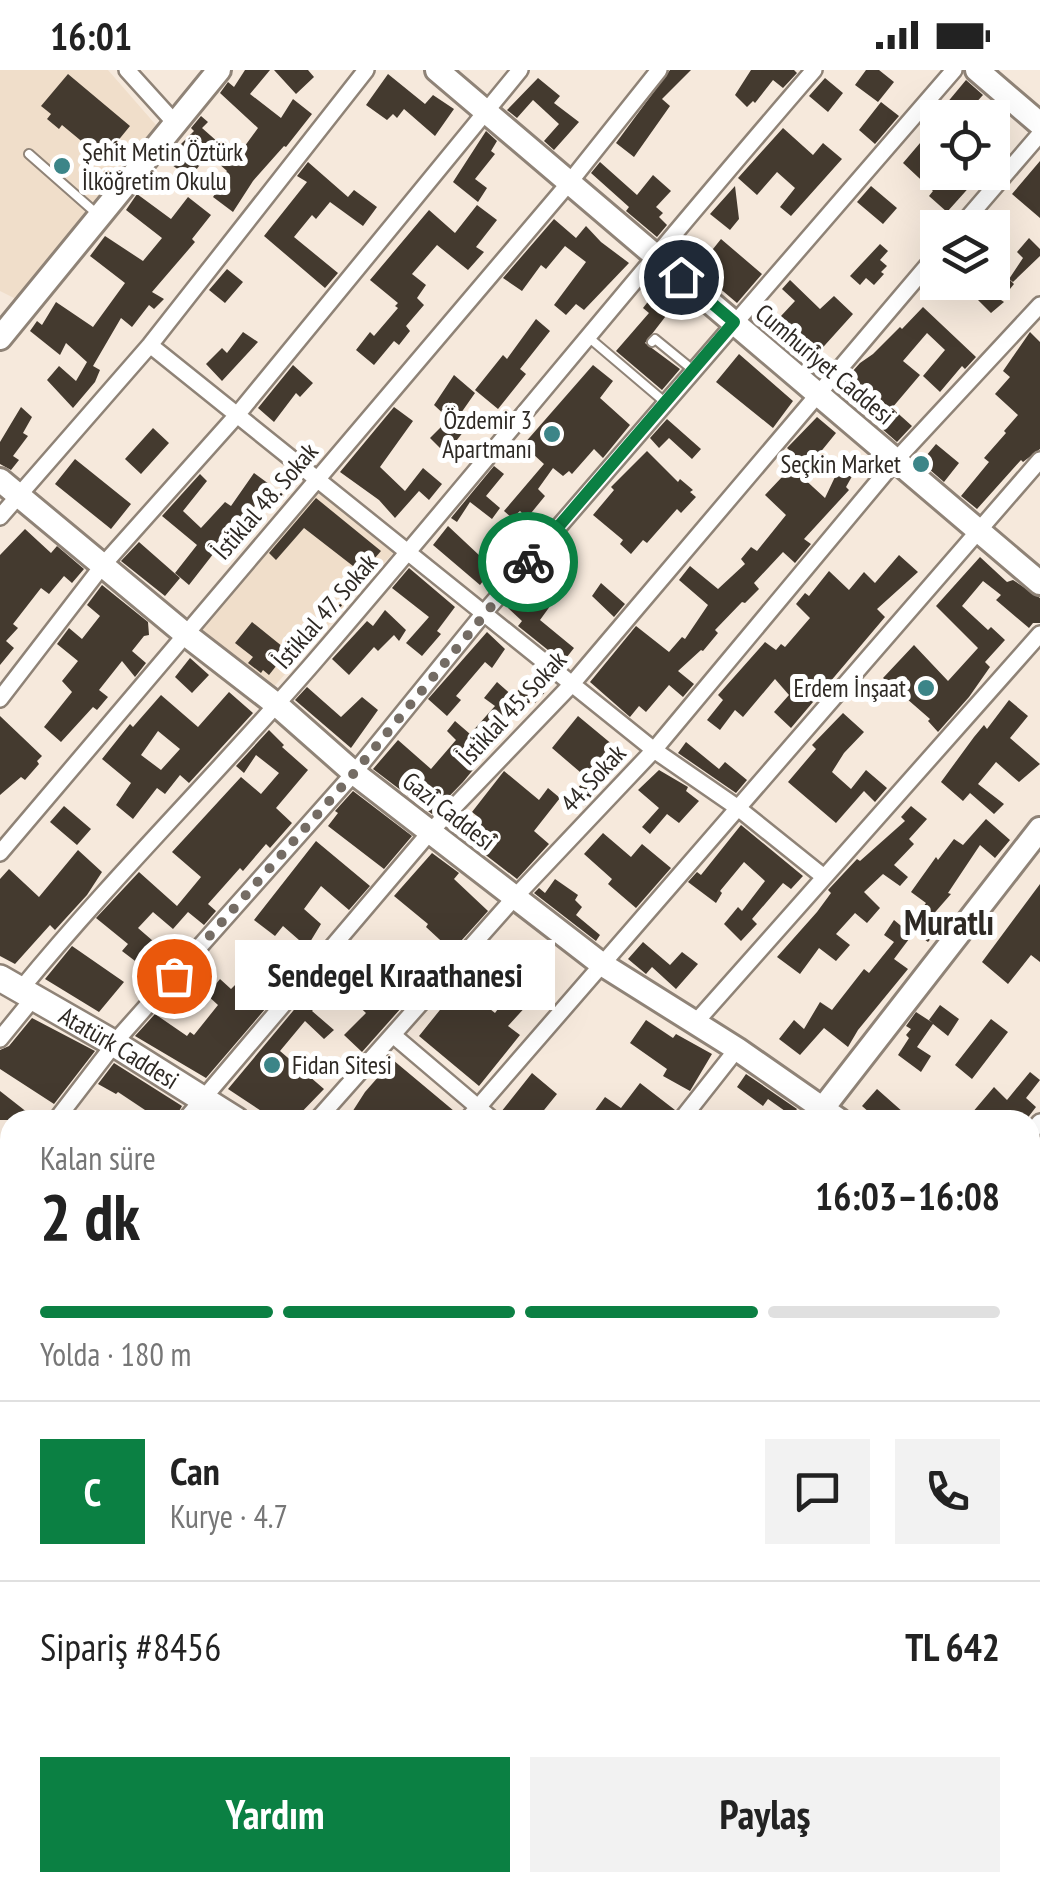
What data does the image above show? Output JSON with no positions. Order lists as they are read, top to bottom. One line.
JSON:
{"streets":{"main road":["Atatürk Caddesi"],"street":["Cumhuriyet Caddesi","İstiklal 48. Sokak","İstiklal 47. Sokak","İstiklal 45. Sokak","44. Sokak","Gazi Caddesi"]},"crossings":[["Cumhuriyet Caddesi","İstiklal 48. Sokak"],["Cumhuriyet Caddesi","İstiklal 47. Sokak"],["Cumhuriyet Caddesi","İstiklal 45. Sokak"],["Cumhuriyet Caddesi","44. Sokak"],["İstiklal 48. Sokak","Gazi Caddesi"],["İstiklal 47. Sokak","Gazi Caddesi"],["İstiklal 47. Sokak","Atatürk Caddesi"],["İstiklal 45. Sokak","Gazi Caddesi"],["İstiklal 45. Sokak","Atatürk Caddesi"],["44. Sokak","Gazi Caddesi"]],"districts":["Muratlı"],"places":["Şehit Metin Öztürk İlköğretim Okulu","Özdemir 3 Apartmanı","Seçkin Market","Erdem İnşaat","Sendegel Kıraathanesi","Fidan Sitesi"],"page":{"status":"16:01","bubble":"Sendegel Kıraathanesi","heading":["2 dk","Kalan süre","16:03–16:08"],"panel":["Can","Kurye · 4.7","Sipariş #8456","TL 642"],"bar":"Yolda · 180 m","round":"C","buttons":["Yardım","Paylaş"]}}
